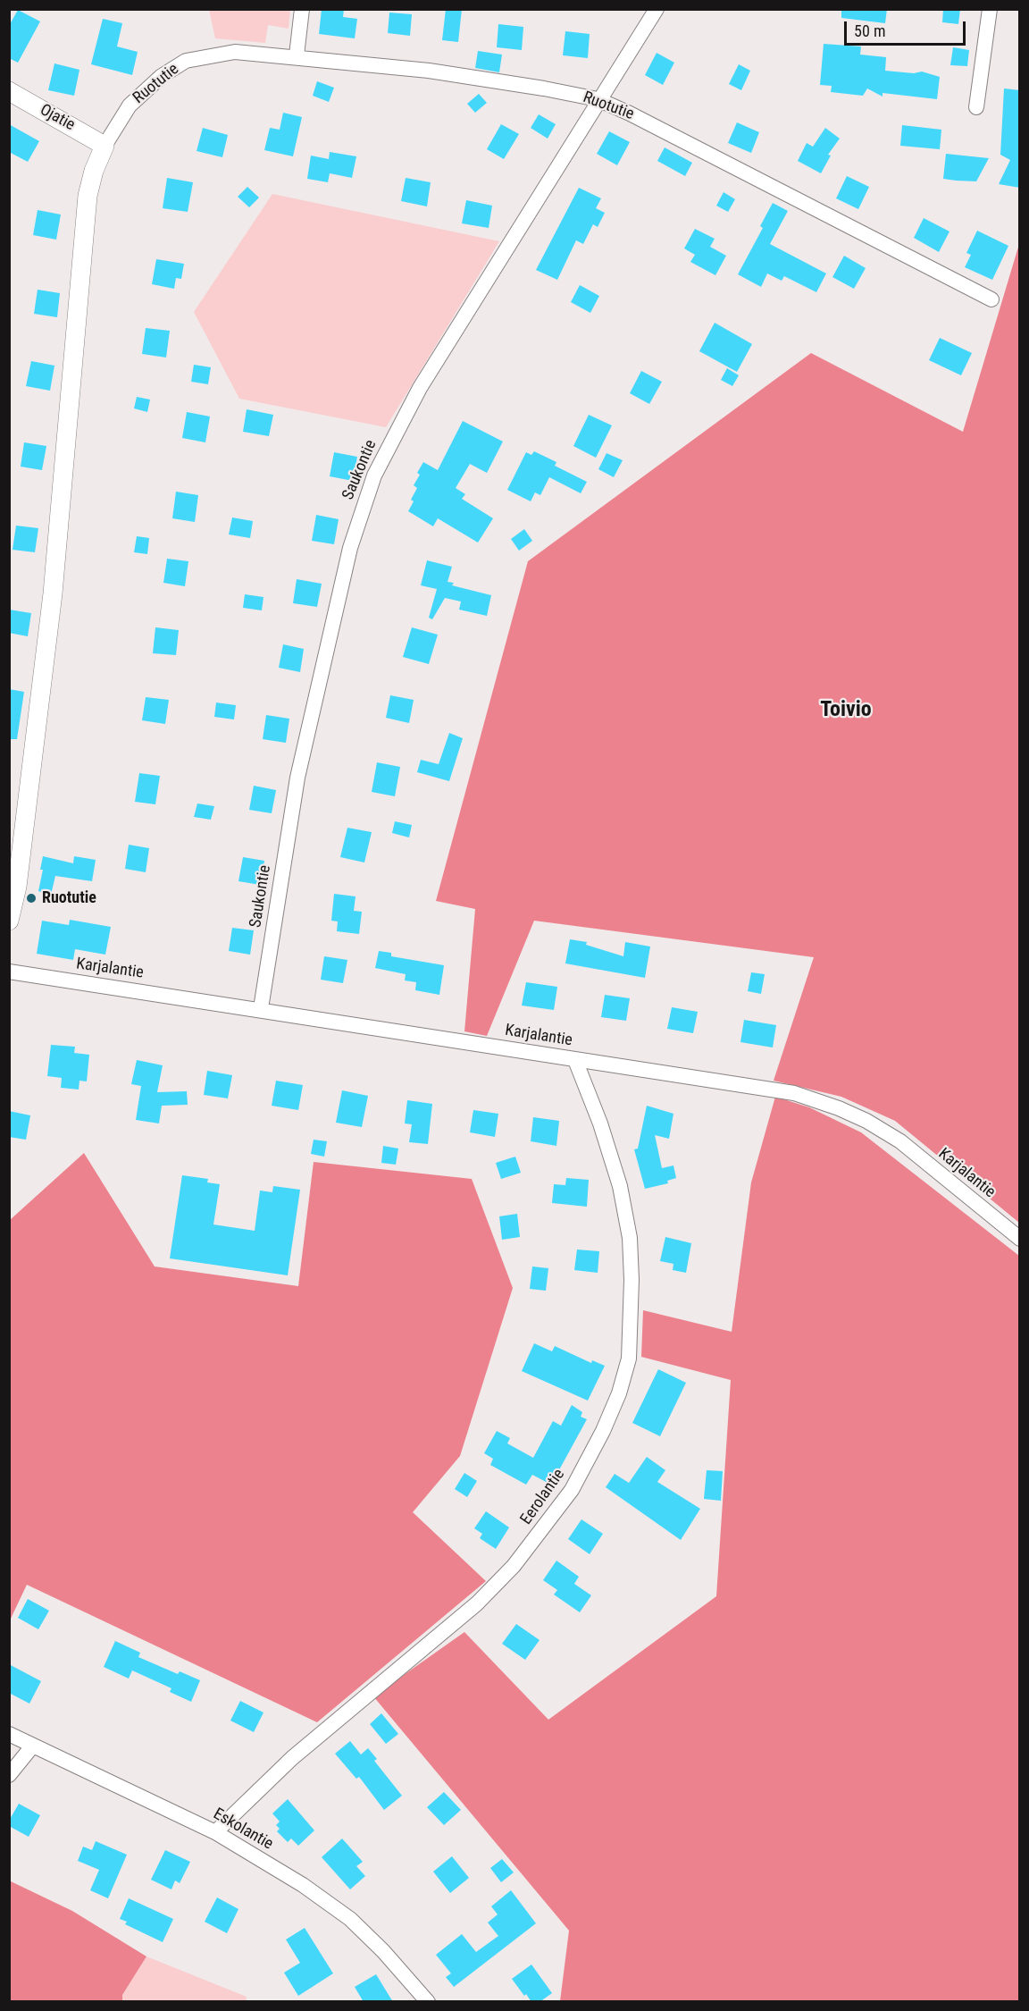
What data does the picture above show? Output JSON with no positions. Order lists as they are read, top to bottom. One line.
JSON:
{"streets":{"street":["Ruotutie","Ojatie","Saukontie","Karjalantie","Eerolantie","Eskolantie"]},"crossings":[["Ruotutie","Ojatie"],["Ruotutie","Saukontie"],["Saukontie","Karjalantie"],["Karjalantie","Eerolantie"],["Eerolantie","Eskolantie"]],"districts":["Toivio"],"places":["Ruotutie"],"scale_bar":"50 m"}
